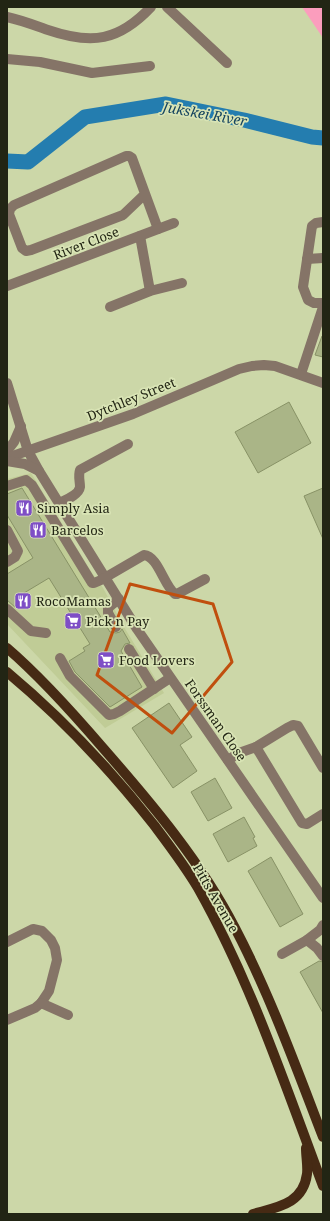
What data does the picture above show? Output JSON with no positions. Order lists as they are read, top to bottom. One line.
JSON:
{"streets":{"main road":["Pitts Avenue"],"street":["River Close","Dytchley Street","Forssman Close"]},"crossings":[["Dytchley Street","Forssman Close"]],"water":["Jukskei River"],"places":{"restaurant":["Simply Asia","Barcelos","RocoMamas"],"supermarket":["Pick n Pay","Food Lovers"]}}
